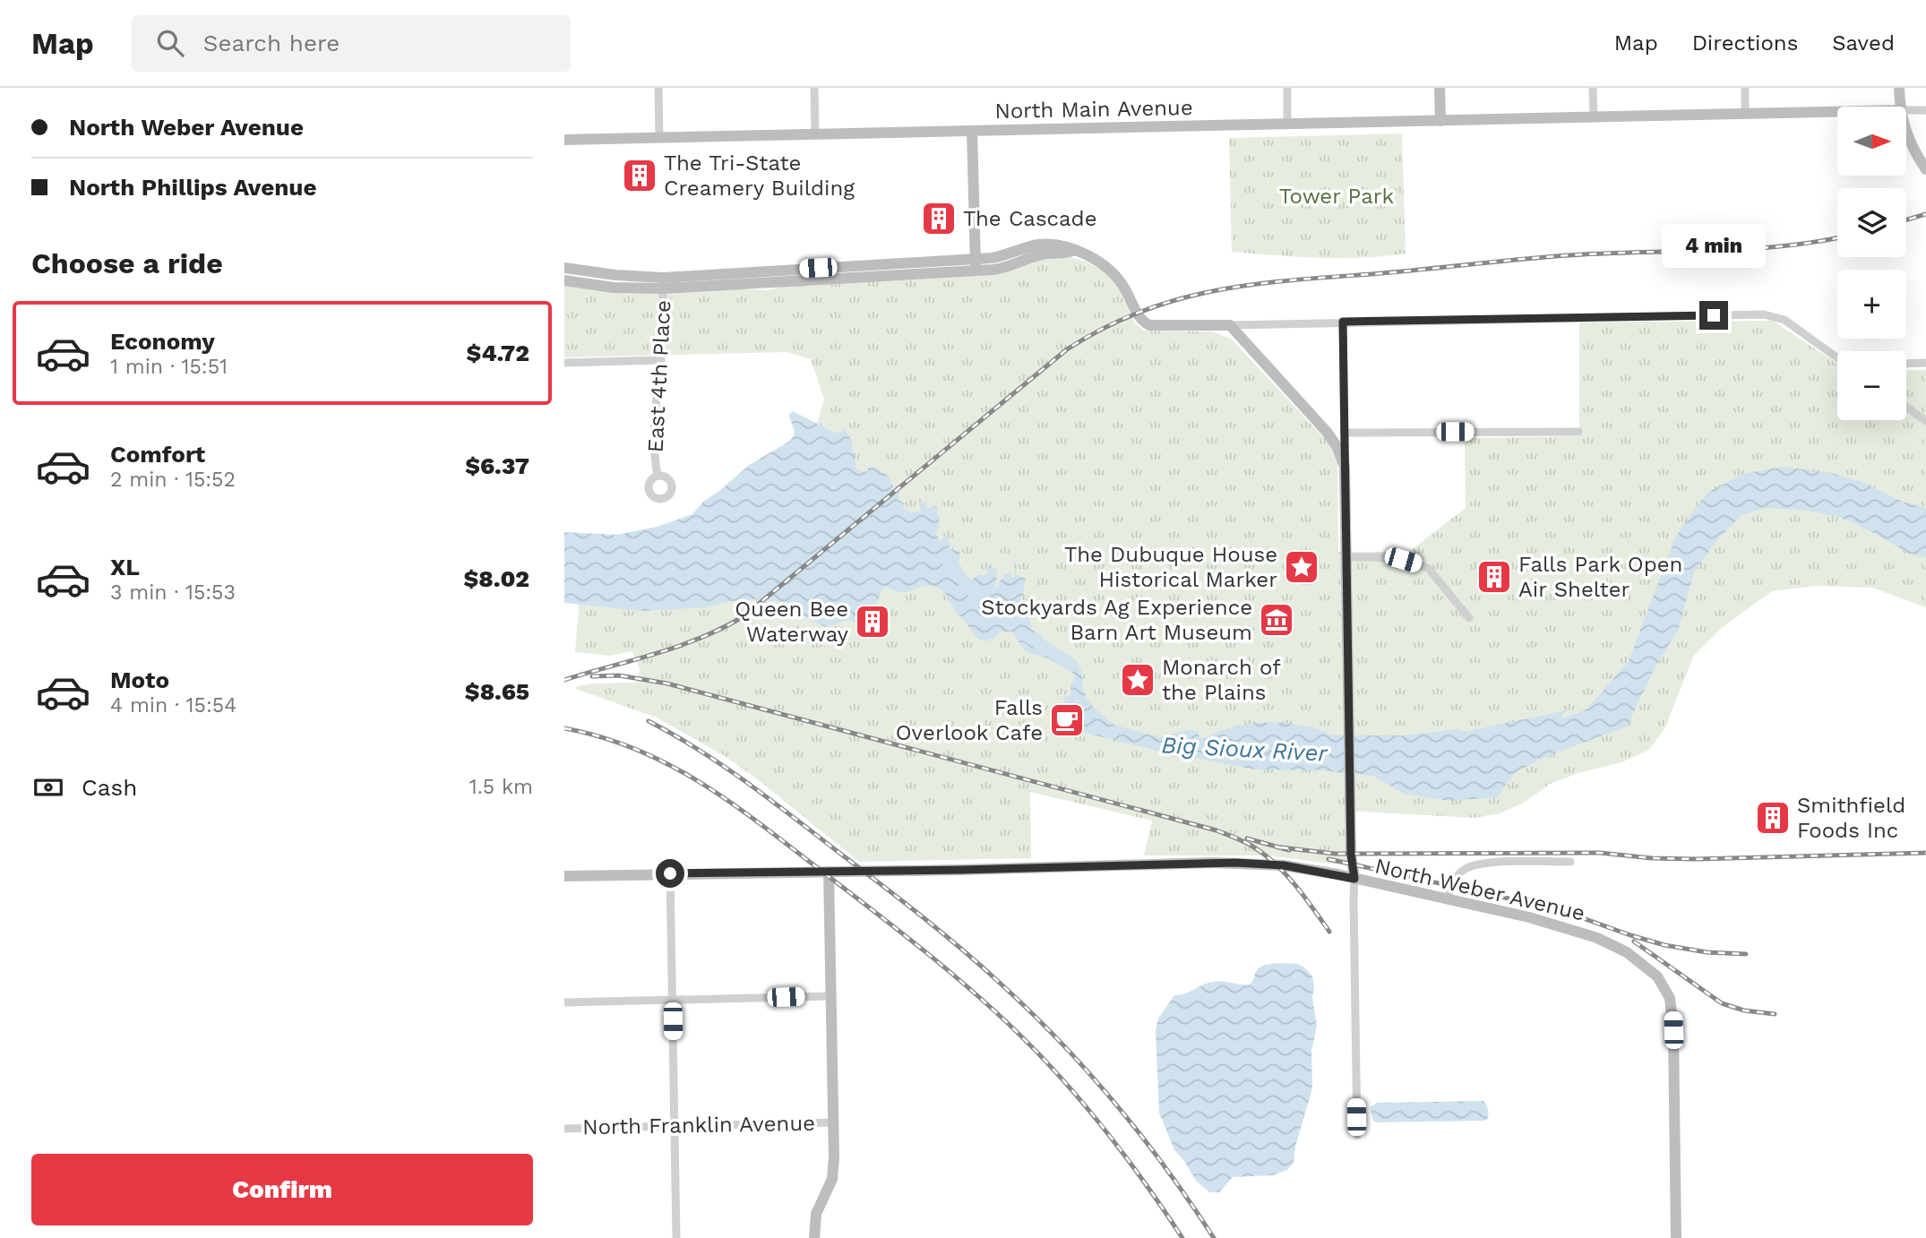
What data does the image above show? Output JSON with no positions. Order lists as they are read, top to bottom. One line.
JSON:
{"streets":{"street":["North Main Avenue","East 4th Place","North Weber Avenue","North Franklin Avenue"]},"water":["Big Sioux River"],"parks":["Tower Park"],"places":{"building":["The Tri-State Creamery Building","The Cascade","Falls Park Open Air Shelter","Queen Bee Waterway","Smithfield Foods Inc"],"place":["The Dubuque House Historical Marker","Monarch of the Plains"],"museum":["Stockyards Ag Experience Barn Art Museum"],"cafe":["Falls Overlook Cafe"]},"north":"right","page":{"header":"Map","search":"Search here","nav":["Map","Directions","Saved"],"banner":["North Weber Avenue","North Phillips Avenue"],"map_buttons":["+","−"],"bubble":"4 min","heading":"Choose a ride","list":[{"name":"Economy","note":"1 min · 15:51","value":"$4.72"},{"name":"Comfort","note":"2 min · 15:52","value":"$6.37"},{"name":"XL","note":"3 min · 15:53","value":"$8.02"},{"name":"Moto","note":"4 min · 15:54","value":"$8.65"}],"pay":["Cash","1.5 km"],"buttons":"Confirm"}}
